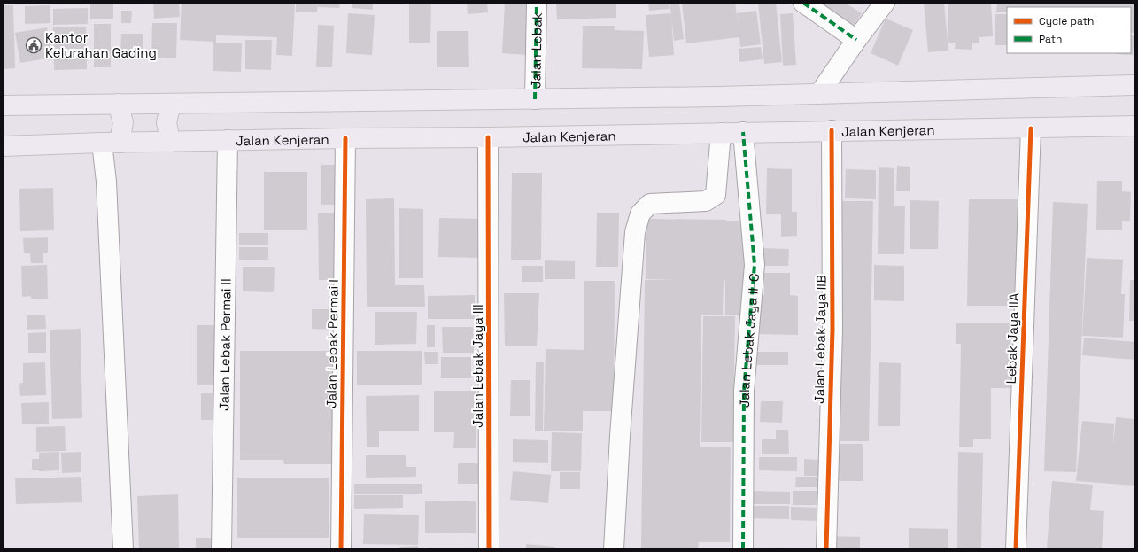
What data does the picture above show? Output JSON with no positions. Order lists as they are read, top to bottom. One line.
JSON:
{"streets":{"main road":["Jalan Kenjeran"],"street":["Jalan Lebak","Lebak Jaya IIA","Jalan Lebak Jaya IIB","Jalan Lebak Jaya II-C","Jalan Lebak Permai I","Jalan Lebak Permai II","Jalan Lebak Jaya III"]},"crossings":[["Jalan Kenjeran","Lebak Jaya IIA"],["Jalan Kenjeran","Jalan Lebak Jaya IIB"],["Jalan Kenjeran","Jalan Lebak Jaya II-C"],["Jalan Kenjeran","Jalan Lebak Permai I"],["Jalan Kenjeran","Jalan Lebak Permai II"],["Jalan Kenjeran","Jalan Lebak Jaya III"]],"places":{"public building":["Kantor Kelurahan Gading"]},"legend":["Cycle path","Path"]}
